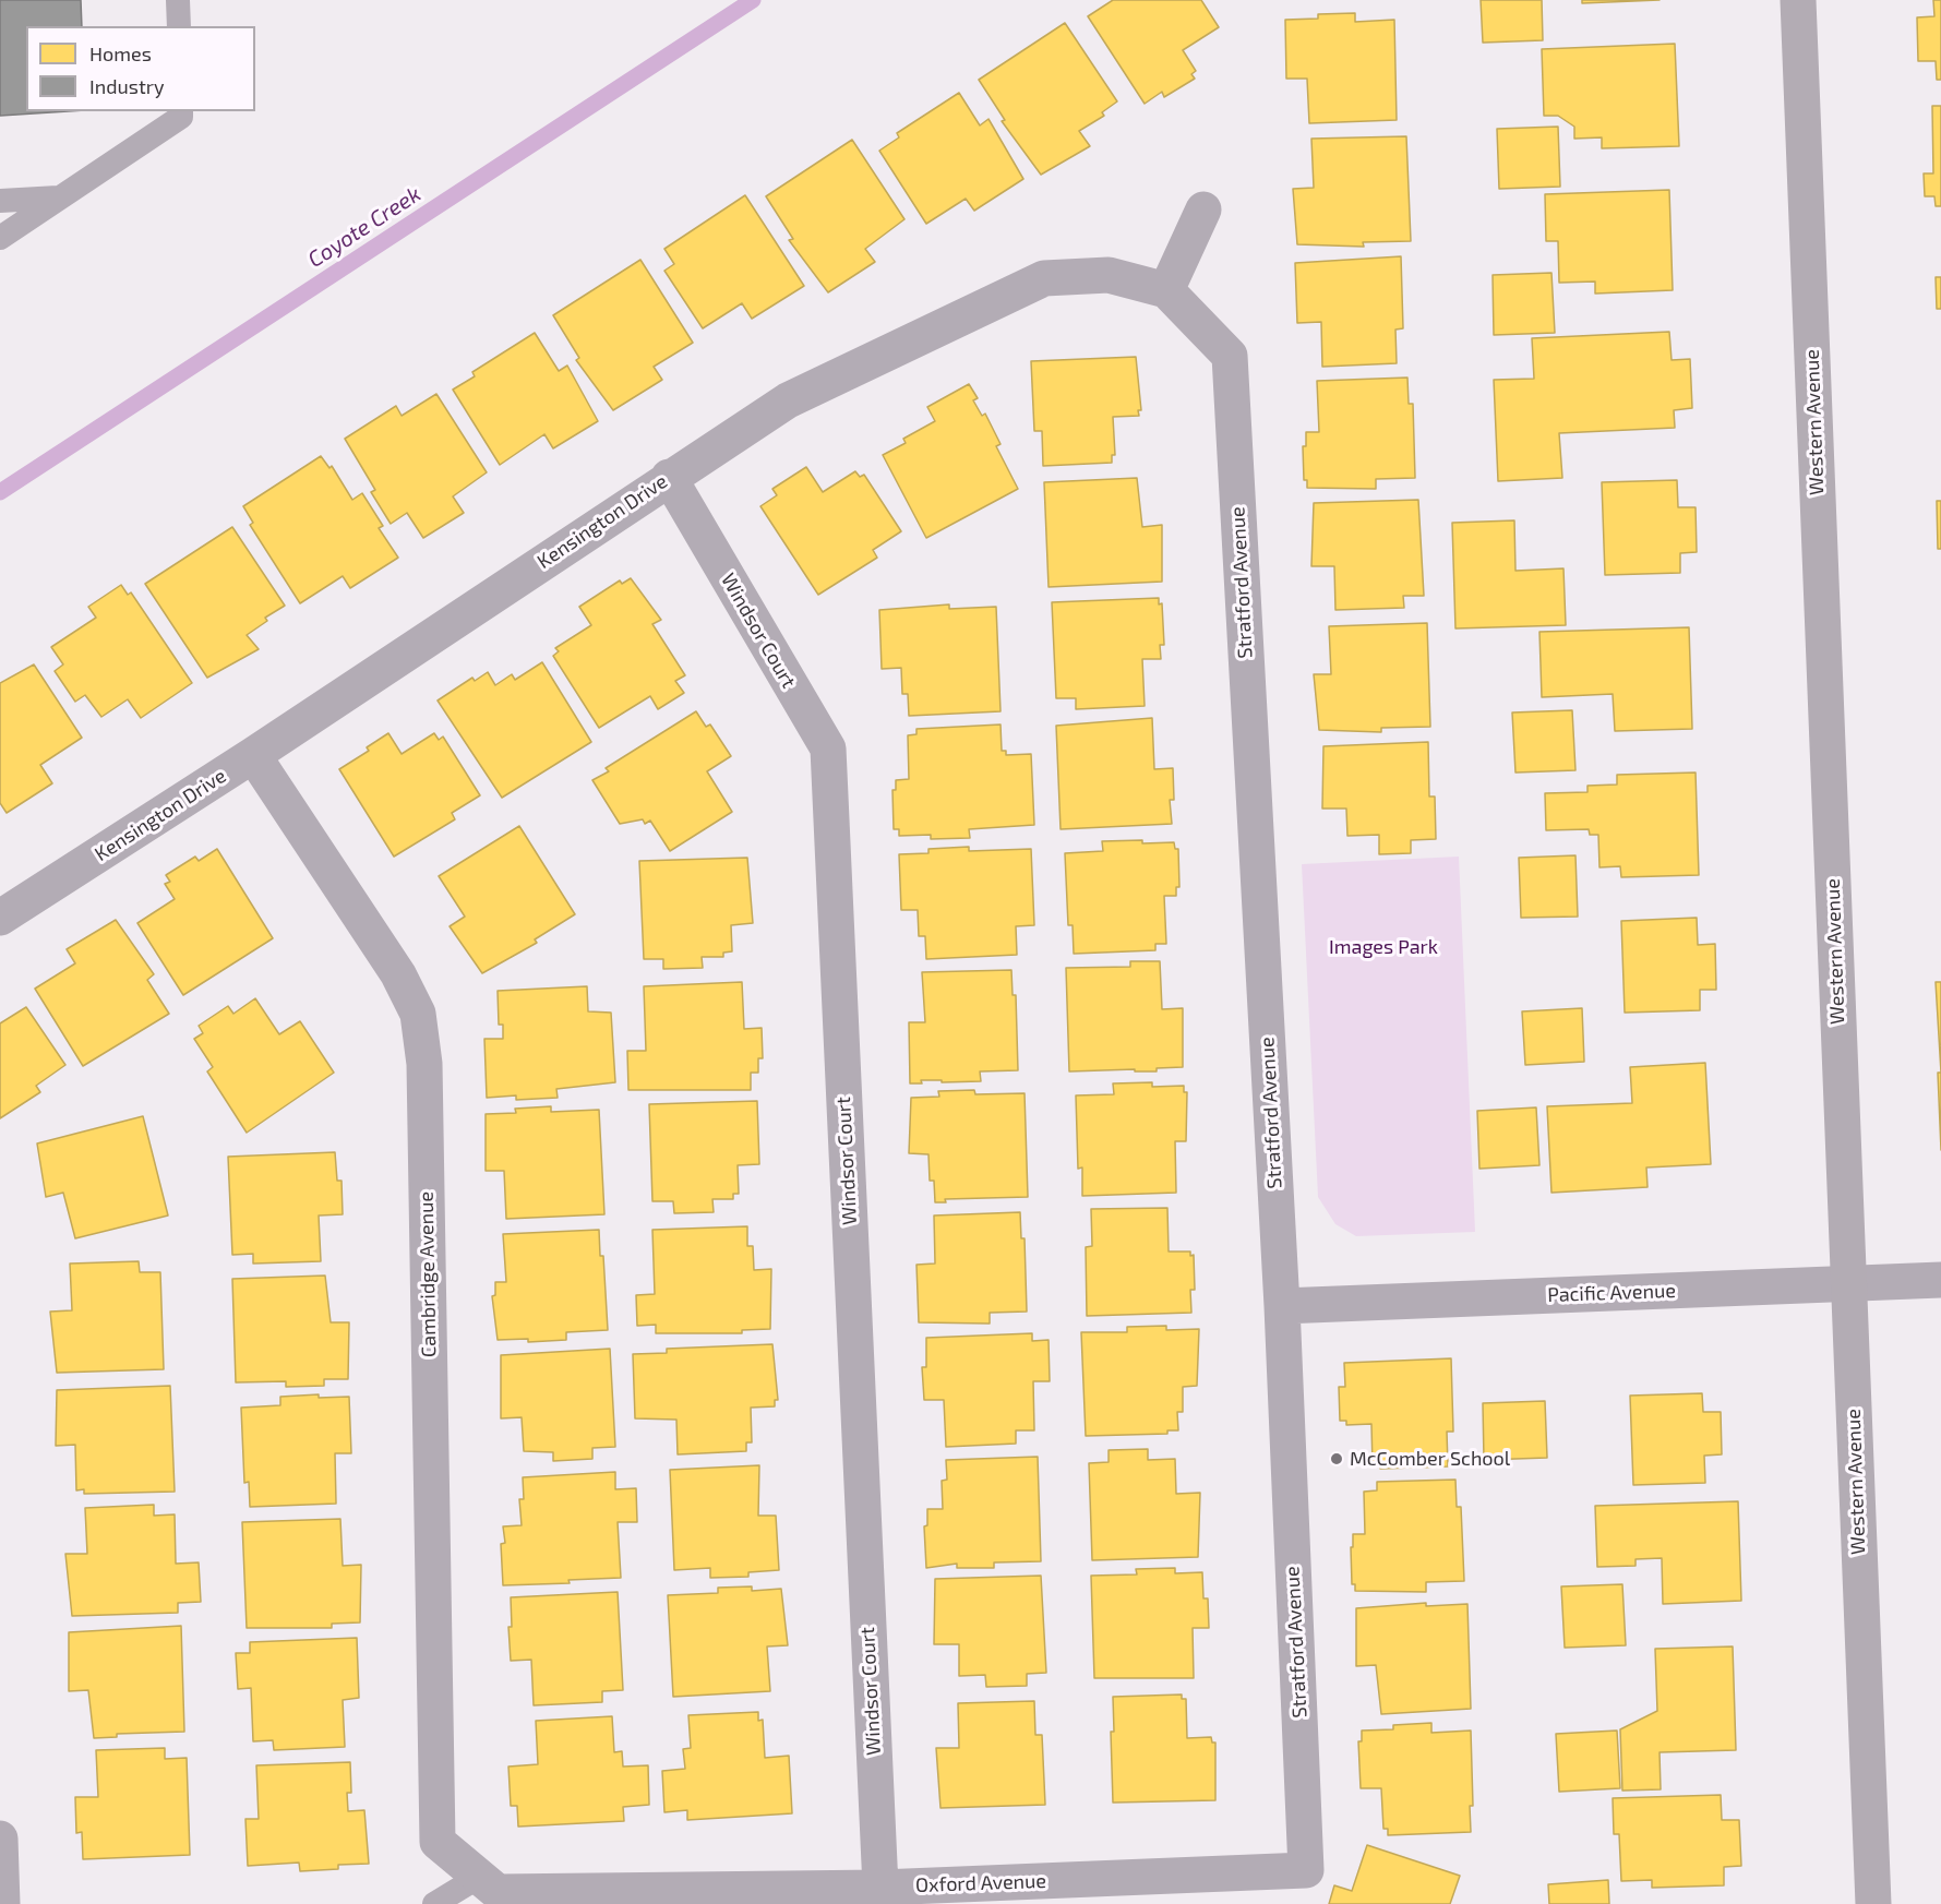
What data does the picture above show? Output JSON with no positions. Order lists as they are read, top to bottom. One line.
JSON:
{"streets":{"street":["Western Avenue","Kensington Drive","Stratford Avenue","Windsor Court","Cambridge Avenue","Pacific Avenue","Oxford Avenue"]},"crossings":[["Western Avenue","Pacific Avenue"],["Kensington Drive","Stratford Avenue"],["Kensington Drive","Windsor Court"],["Kensington Drive","Cambridge Avenue"],["Stratford Avenue","Pacific Avenue"],["Stratford Avenue","Oxford Avenue"],["Windsor Court","Oxford Avenue"],["Cambridge Avenue","Oxford Avenue"]],"water":["Coyote Creek"],"parks":["Images Park"],"places":["McComber School"],"legend":["Homes","Industry"]}
